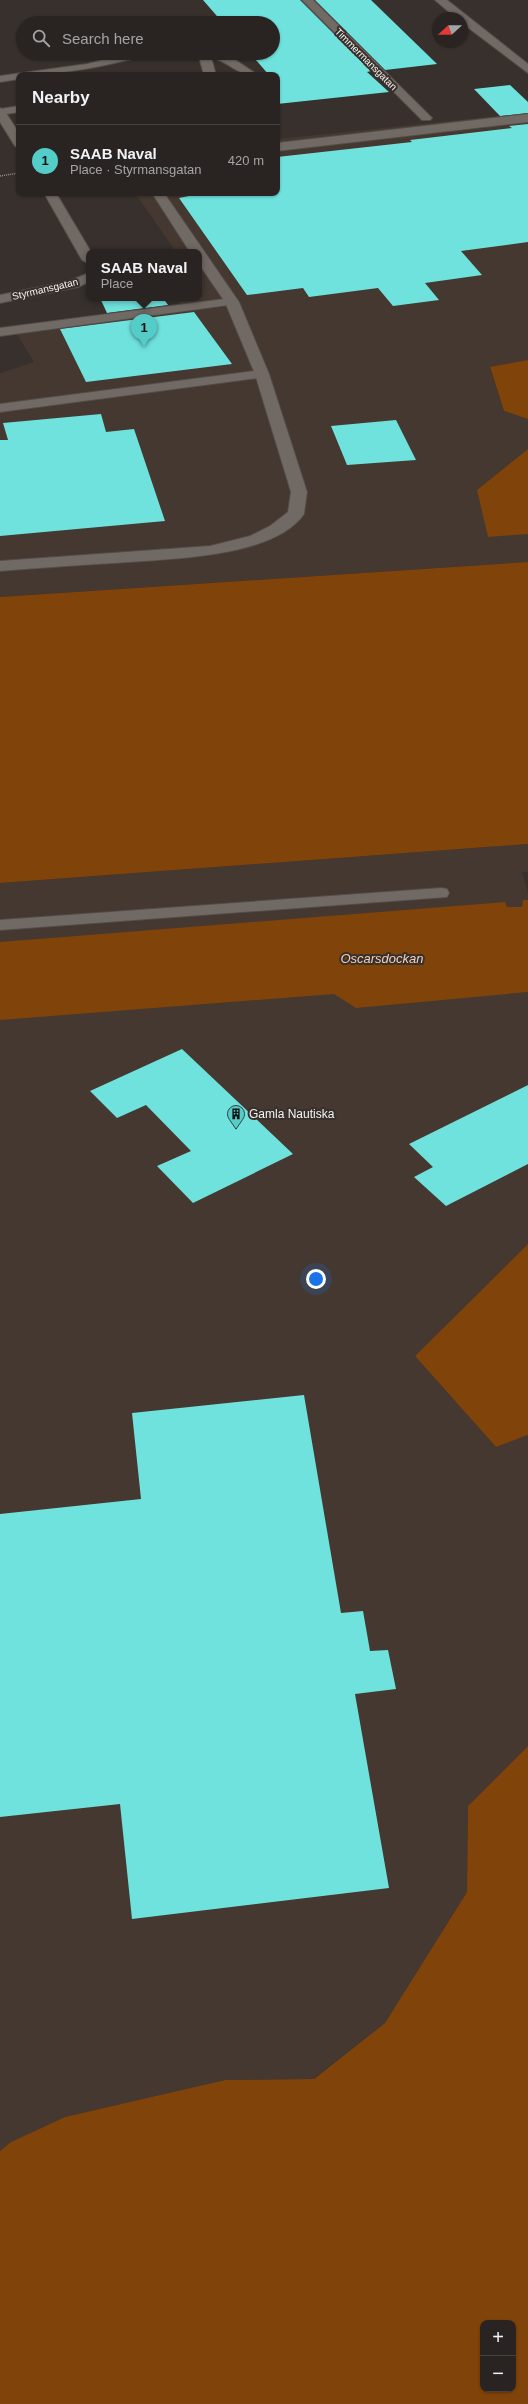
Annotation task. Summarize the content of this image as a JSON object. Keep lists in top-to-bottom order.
{
  "streets": {
    "street": ["Timmermansgatan", "Styrmansgatan"]
  },
  "water": ["Oscarsdockan"],
  "places": {
    "building": ["Gamla Nautiska"]
  },
  "north": "left",
  "page": {
    "search": "Search here",
    "heading": "Nearby",
    "list": [
      {
        "mark": "1",
        "name": "SAAB Naval",
        "note": "Place · Styrmansgatan",
        "value": "420 m"
      }
    ],
    "popup": ["SAAB Naval", "Place"],
    "pins": "1",
    "map_buttons": ["+", "−"]
  }
}
